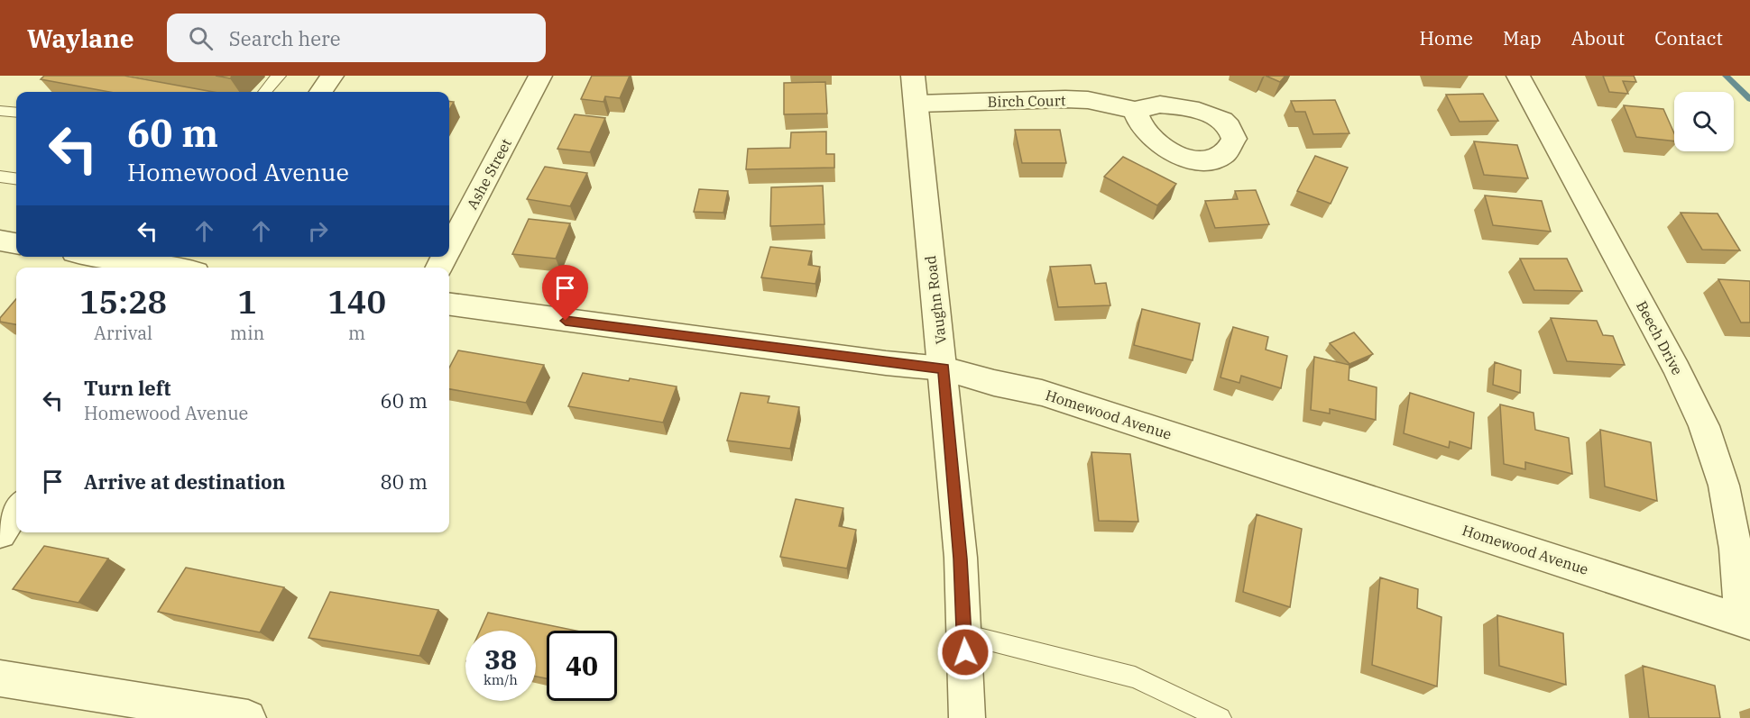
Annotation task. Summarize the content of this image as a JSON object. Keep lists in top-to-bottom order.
{
  "streets": {
    "street": [
      "Birch Court",
      "Ashe Street",
      "Vaughn Road",
      "Beech Drive",
      "Homewood Avenue"
    ]
  },
  "crossings": [
    ["Birch Court", "Vaughn Road"],
    ["Vaughn Road", "Homewood Avenue"],
    ["Beech Drive", "Homewood Avenue"]
  ],
  "page": {
    "header": "Waylane",
    "search": "Search here",
    "nav": [
      "Home",
      "Map",
      "About",
      "Contact"
    ],
    "turn": ["60 m", "Homewood Avenue"],
    "eta": [
      "15:28",
      "Arrival",
      "1",
      "min",
      "140",
      "m"
    ],
    "list": [
      {
        "name": "Turn left",
        "note": "Homewood Avenue",
        "value": "60 m"
      },
      {
        "name": "Arrive at destination",
        "value": "80 m"
      }
    ],
    "speed": "38 km/h",
    "limit": "40"
  }
}
